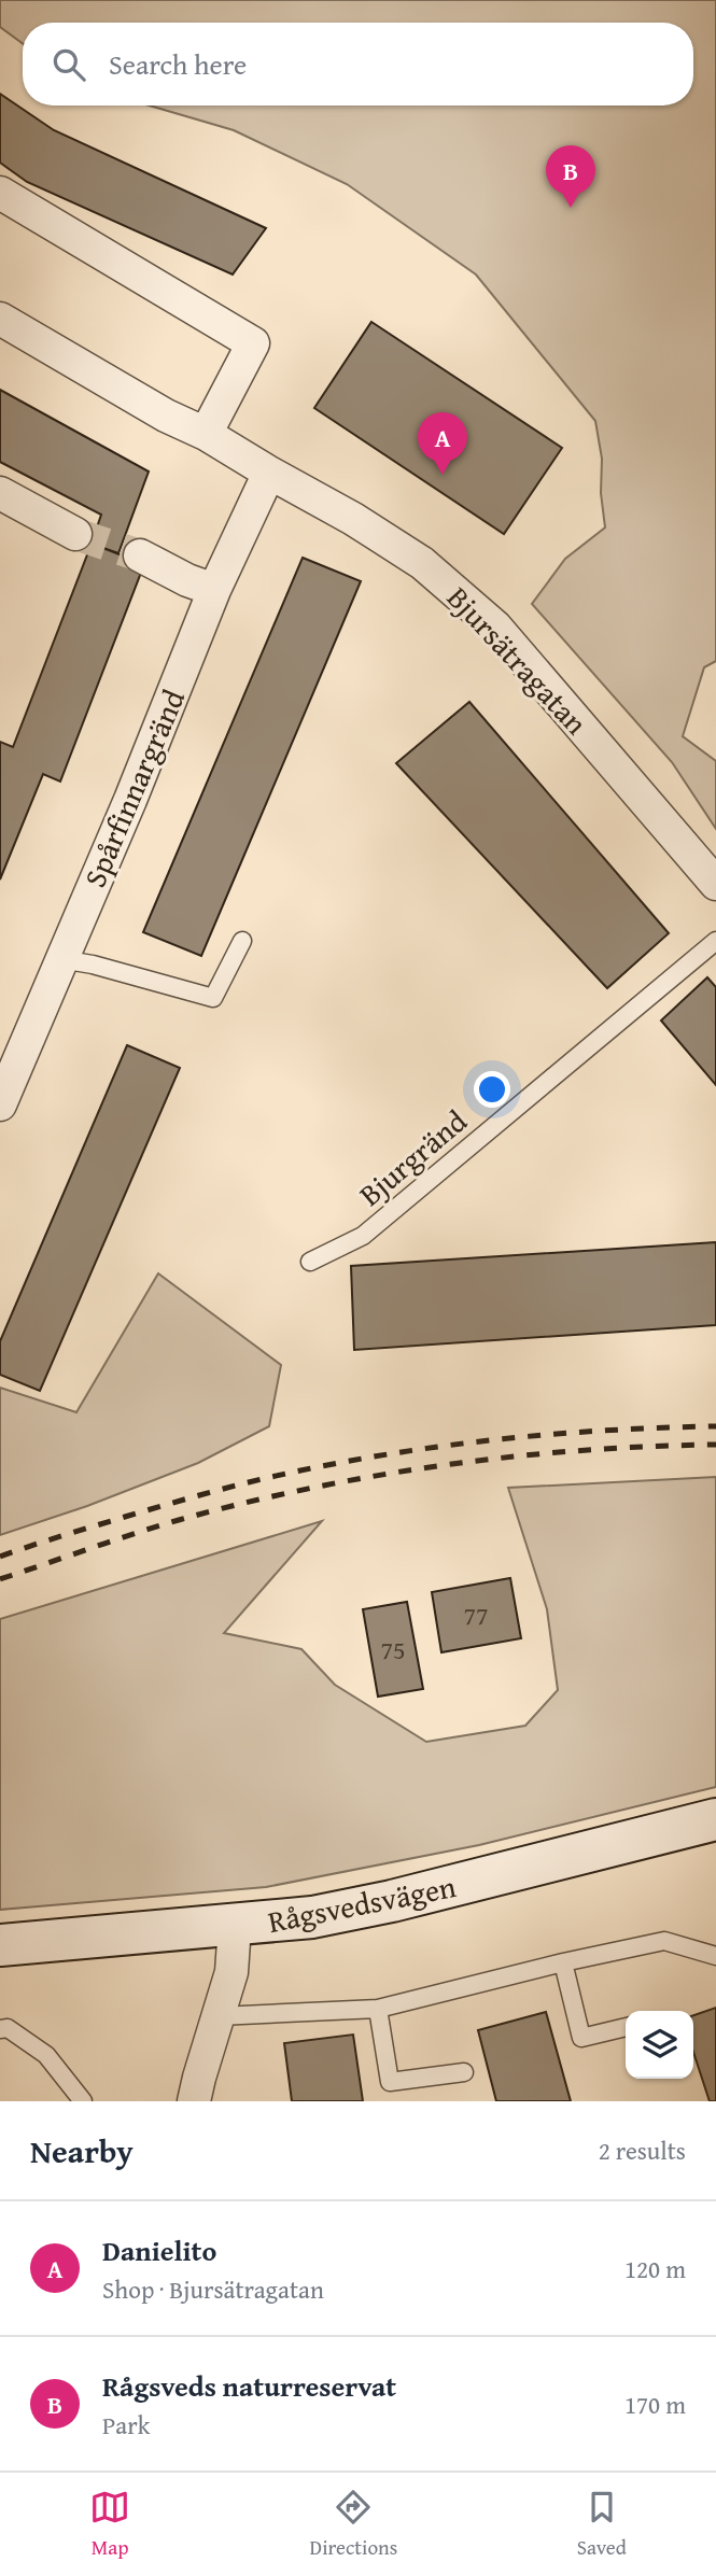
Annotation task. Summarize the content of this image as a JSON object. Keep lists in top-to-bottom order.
{
  "streets": {
    "street": ["Bjursätragatan", "Spårfinnargränd", "Rågsvedsvägen"],
    "lane": ["Bjurgränd"]
  },
  "crossings": [
    ["Bjursätragatan", "Spårfinnargränd"]
  ],
  "house_numbers": ["77", "75"],
  "page": {
    "search": "Search here",
    "pins": ["B", "A"],
    "heading": ["Nearby", "2 results"],
    "list": [
      {
        "mark": "A",
        "name": "Danielito",
        "note": "Shop · Bjursätragatan",
        "value": "120 m"
      },
      {
        "mark": "B",
        "name": "Rågsveds naturreservat",
        "note": "Park",
        "value": "170 m"
      }
    ],
    "nav": ["Map", "Directions", "Saved"]
  }
}
